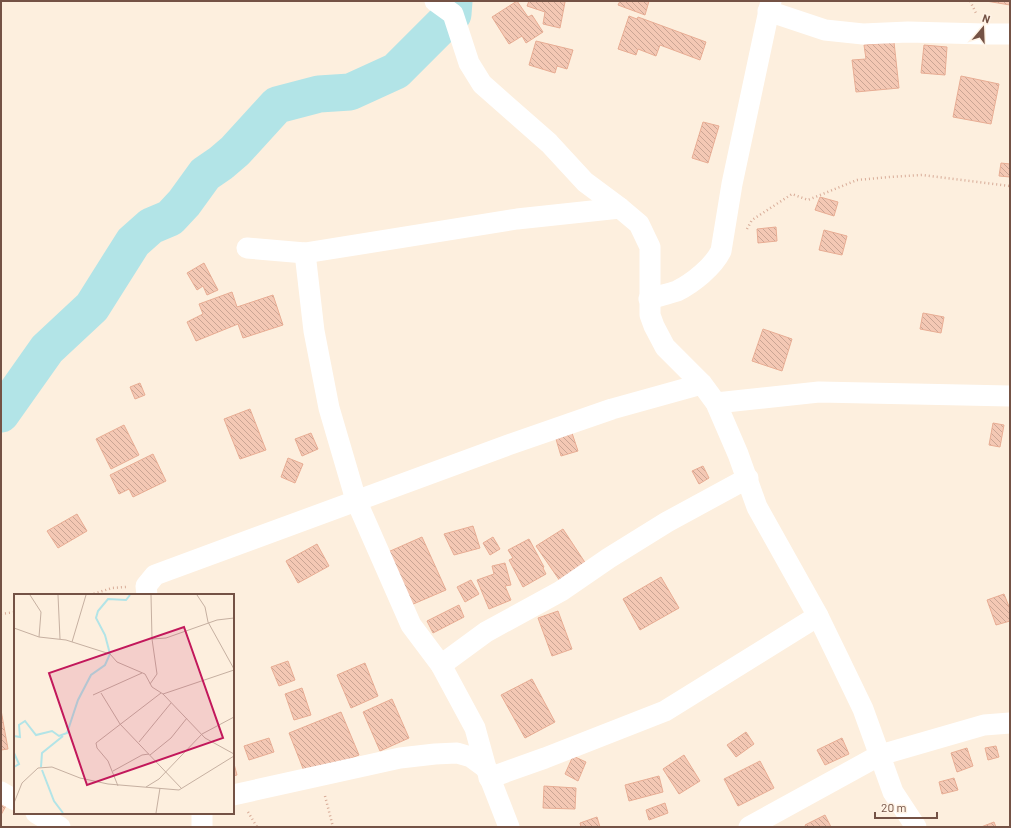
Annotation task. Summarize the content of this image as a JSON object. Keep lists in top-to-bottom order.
{
  "scale_bar": "20 m",
  "north": "top"
}
